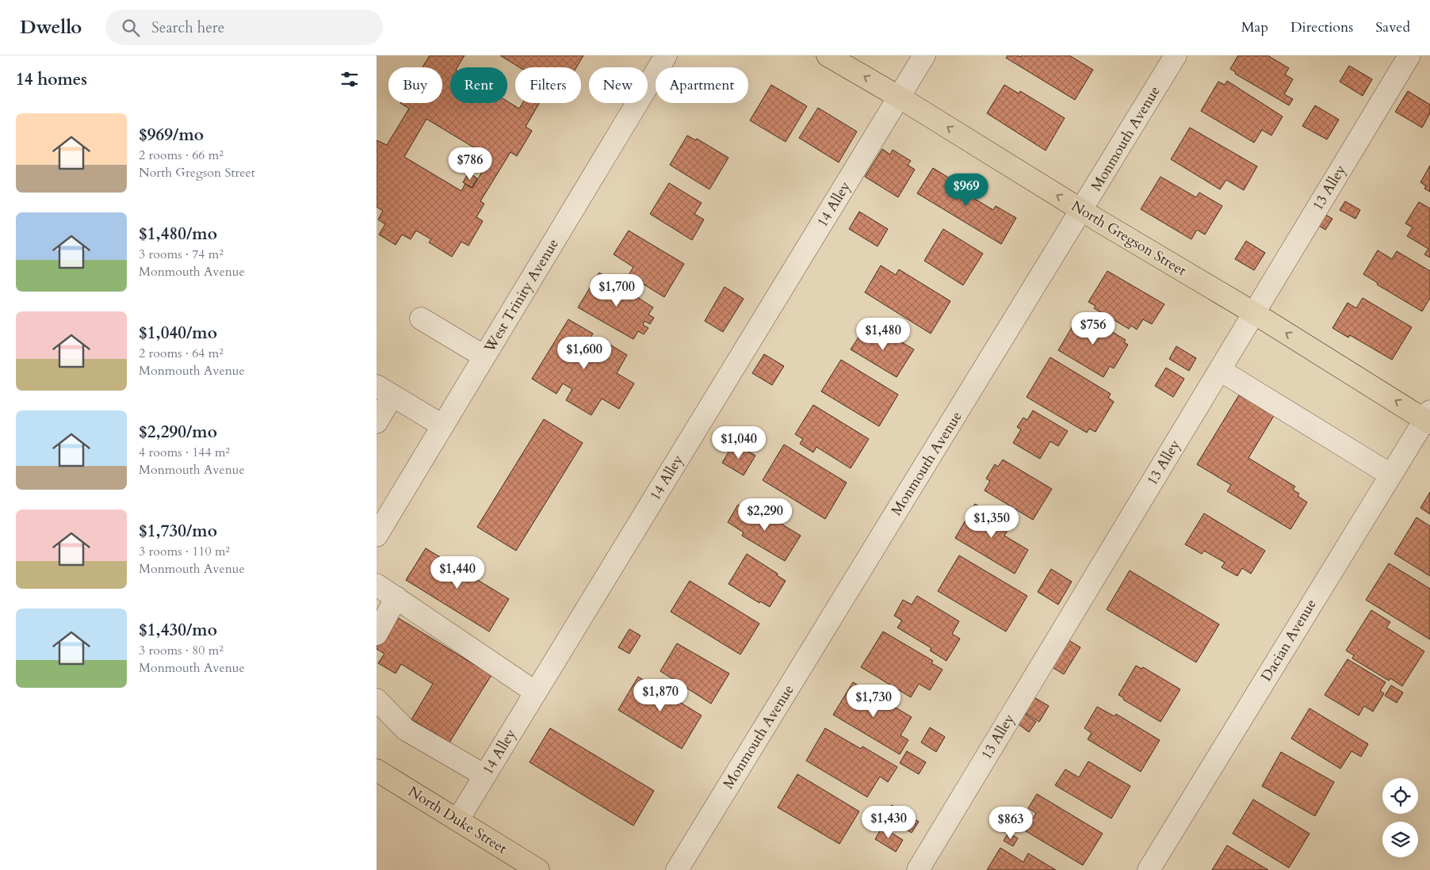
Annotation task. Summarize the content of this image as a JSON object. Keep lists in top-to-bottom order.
{
  "streets": {
    "main road": ["North Gregson Street", "North Duke Street"],
    "street": [
      "Monmouth Avenue",
      "13 Alley",
      "14 Alley",
      "West Trinity Avenue",
      "Dacian Avenue"
    ]
  },
  "crossings": [
    ["Monmouth Avenue", "North Gregson Street"],
    ["13 Alley", "North Gregson Street"],
    ["14 Alley", "North Gregson Street"],
    ["14 Alley", "North Duke Street"],
    ["North Gregson Street", "Dacian Avenue"]
  ],
  "one_way": ["North Gregson Street"],
  "page": {
    "header": "Dwello",
    "search": "Search here",
    "nav": ["Map", "Directions", "Saved"],
    "heading": "14 homes",
    "chip": [
      "Buy",
      "Rent",
      "Filters",
      "New",
      "Apartment"
    ],
    "list": [
      {
        "name": "$969/mo",
        "note": "2 rooms · 66 m² · North Gregson Street"
      },
      {
        "name": "$1,480/mo",
        "note": "3 rooms · 74 m² · Monmouth Avenue"
      },
      {
        "name": "$1,040/mo",
        "note": "2 rooms · 64 m² · Monmouth Avenue"
      },
      {
        "name": "$2,290/mo",
        "note": "4 rooms · 144 m² · Monmouth Avenue"
      },
      {
        "name": "$1,730/mo",
        "note": "3 rooms · 110 m² · Monmouth Avenue"
      },
      {
        "name": "$1,430/mo",
        "note": "3 rooms · 80 m² · Monmouth Avenue"
      }
    ],
    "price": [
      "$786",
      "$969",
      "$1,700",
      "$756",
      "$1,480",
      "$1,600",
      "$1,040",
      "$2,290",
      "$1,350",
      "$1,440",
      "$1,870",
      "$1,730",
      "$1,430",
      "$863"
    ]
  }
}
